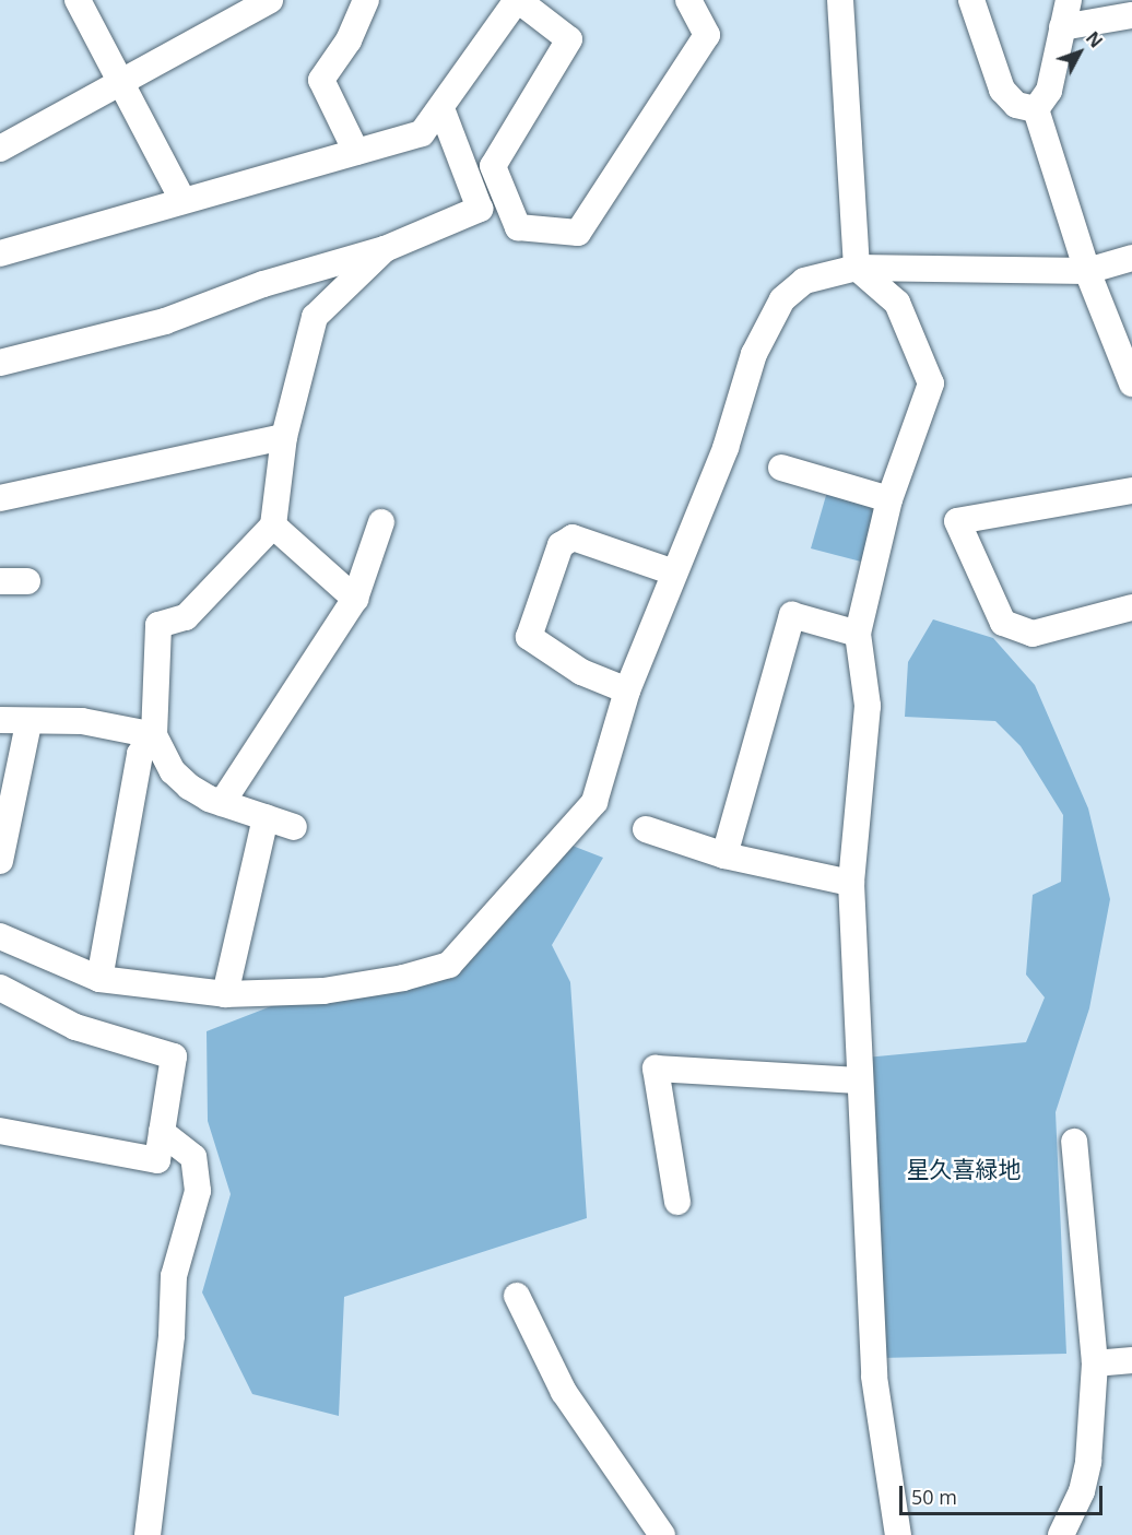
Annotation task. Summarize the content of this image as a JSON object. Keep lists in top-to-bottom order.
{
  "parks": ["星久喜緑地"],
  "scale_bar": "50 m",
  "north": "top right"
}
